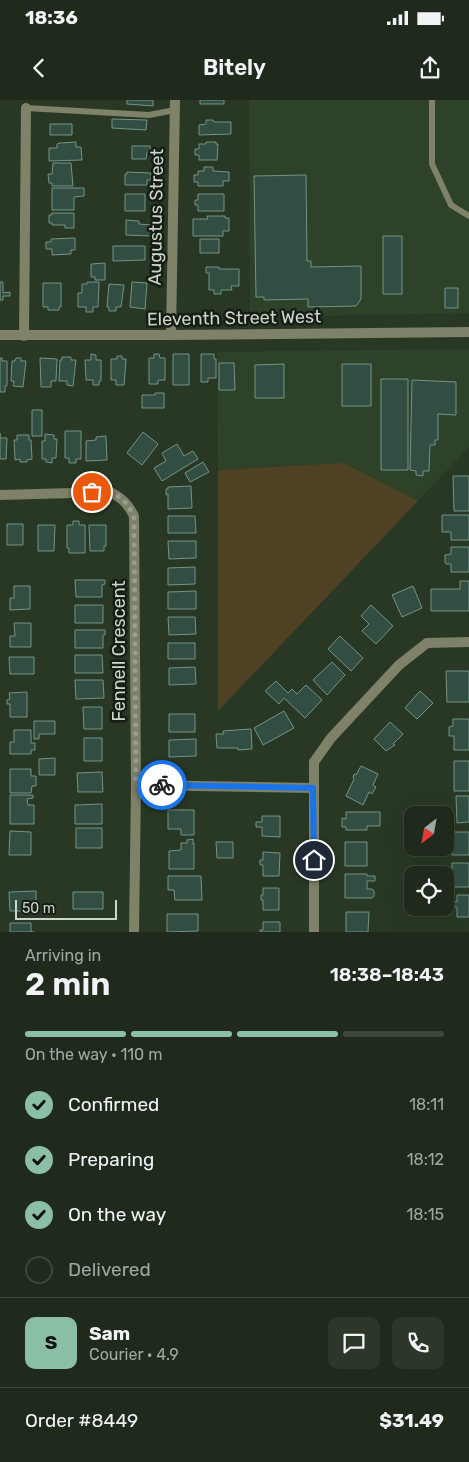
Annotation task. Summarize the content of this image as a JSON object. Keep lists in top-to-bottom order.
{
  "streets": {
    "street": ["Augustus Street", "Eleventh Street West", "Fennell Crescent"]
  },
  "crossings": [
    ["Augustus Street", "Eleventh Street West"]
  ],
  "scale_bar": "50 m",
  "north": "bottom left",
  "page": {
    "status": "18:36",
    "header": "Bitely",
    "scale": "50 m",
    "heading": ["2 min", "Arriving in", "18:38–18:43"],
    "panel": [
      "Sam",
      "Courier · 4.9",
      "Order #8449",
      "$31.49"
    ],
    "bar": "On the way · 110 m",
    "list": [
      ["Confirmed", "18:11"],
      ["Preparing", "18:12"],
      ["On the way", "18:15"],
      "Delivered"
    ],
    "round": "S"
  }
}
